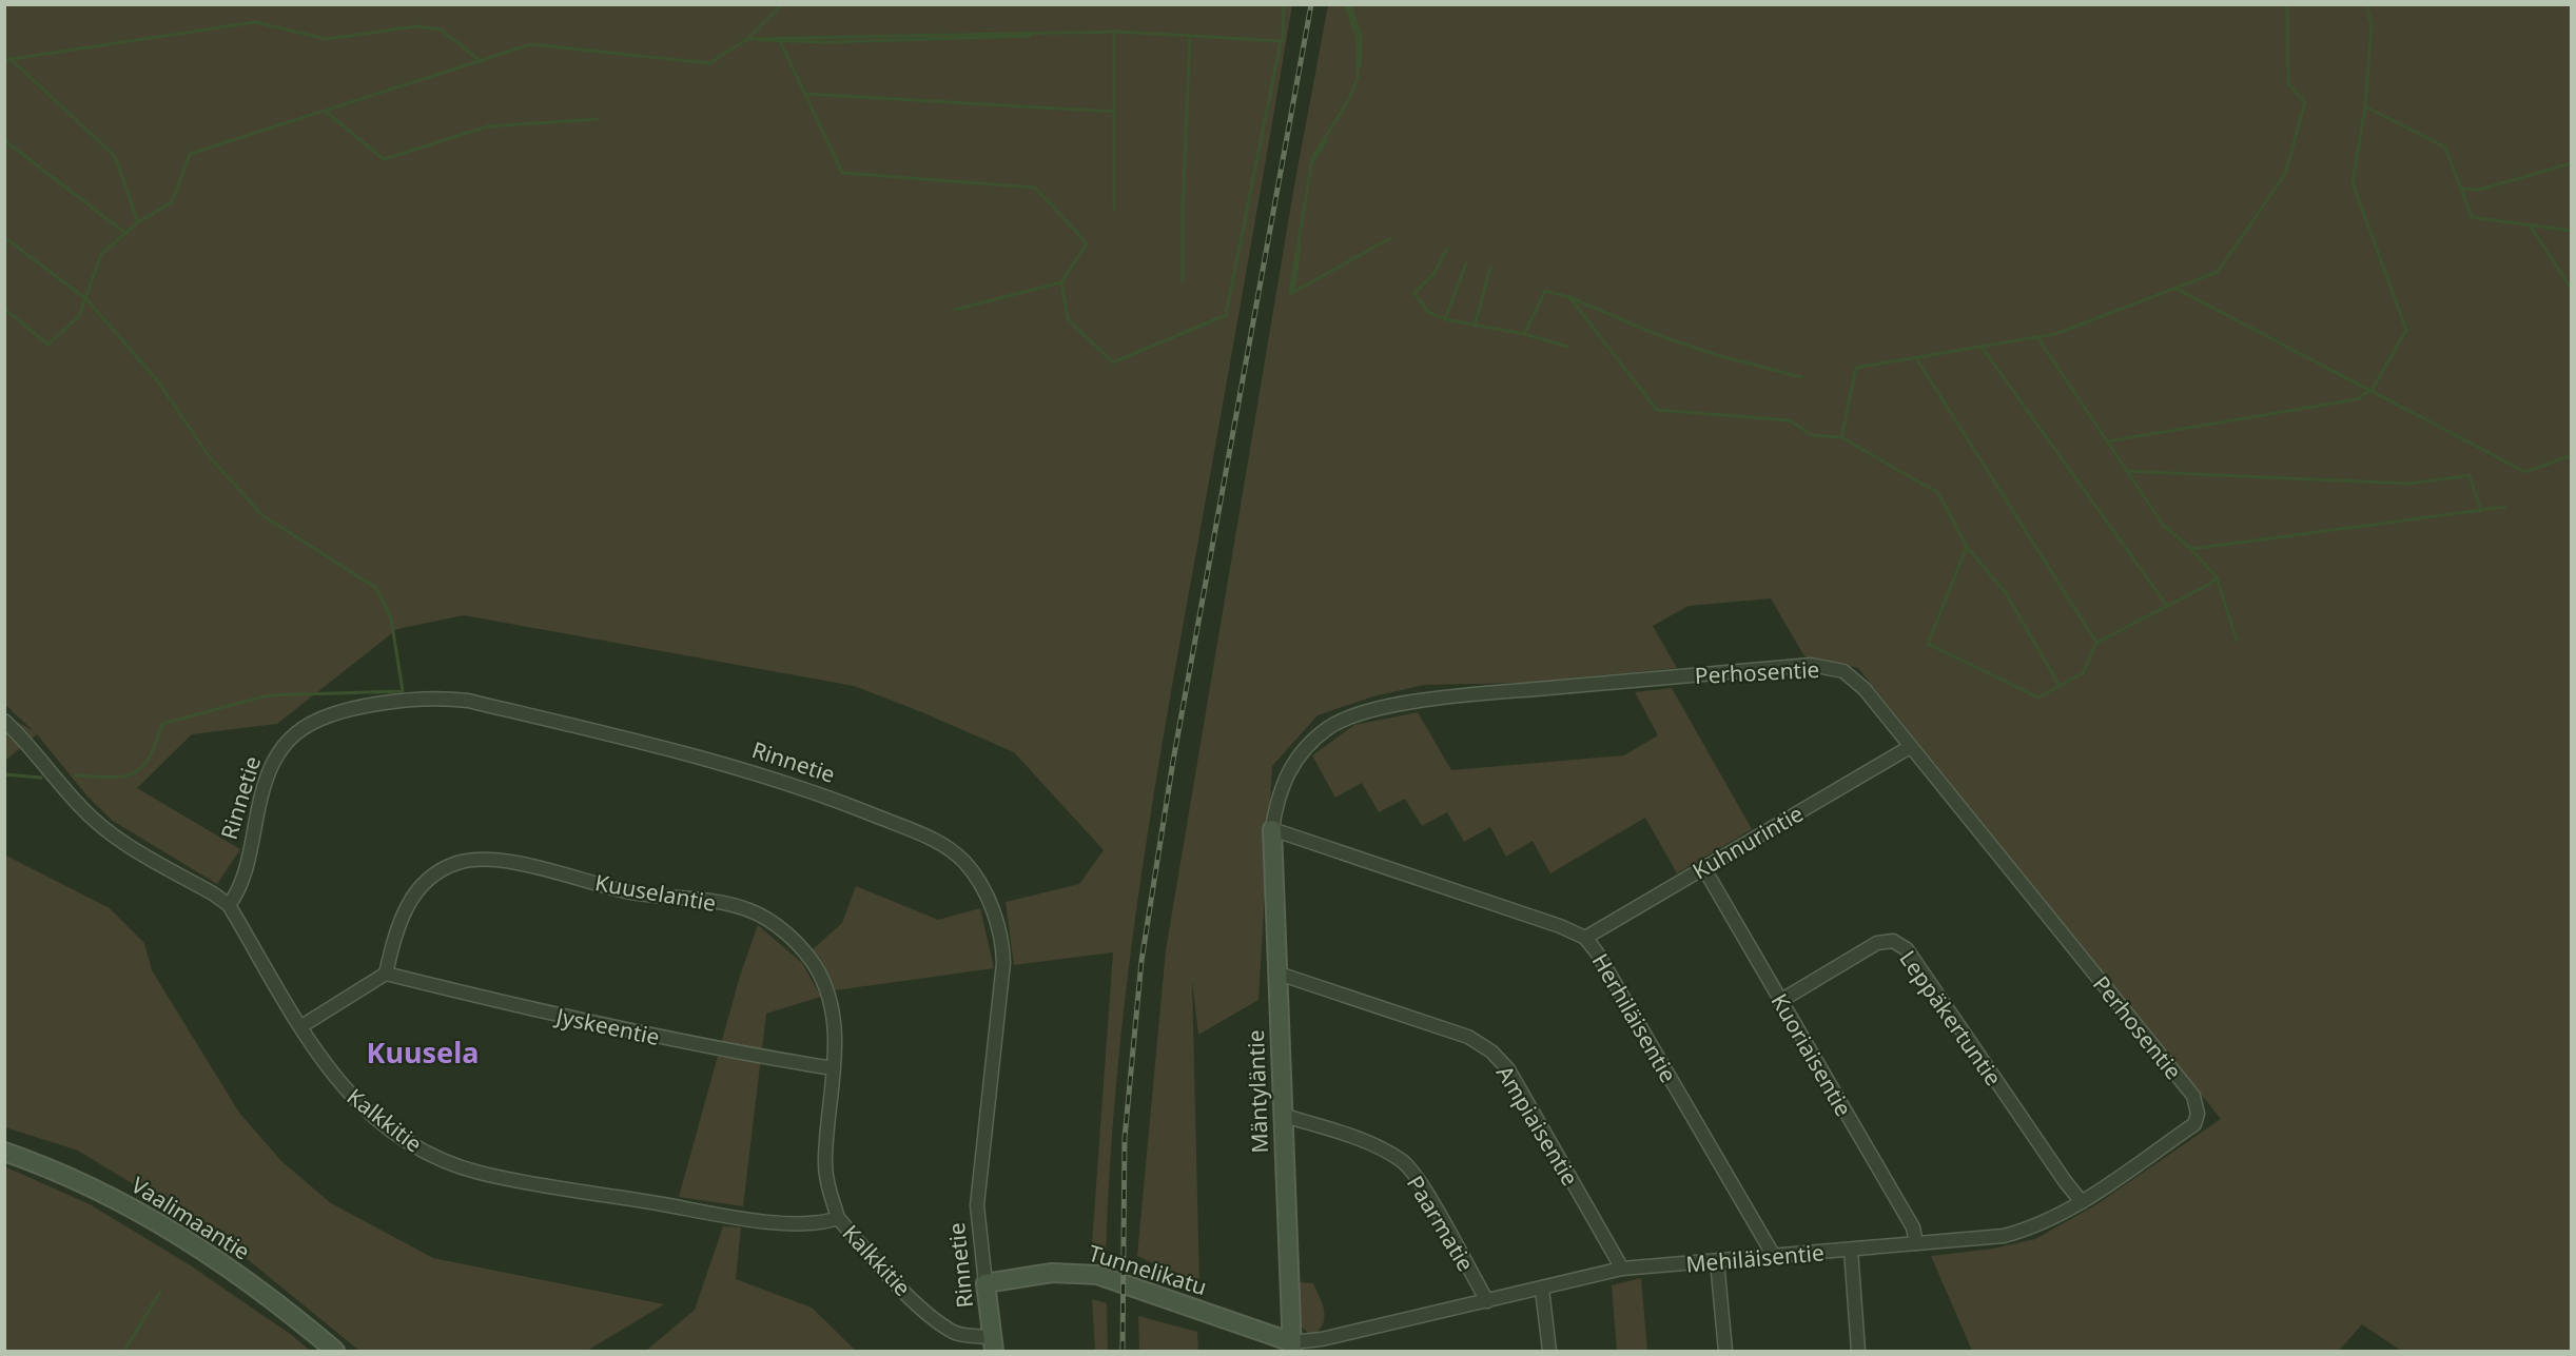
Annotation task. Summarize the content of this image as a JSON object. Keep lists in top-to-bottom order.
{
  "streets": {
    "street": [
      "Perhosentie",
      "Rinnetie",
      "Kuhnurintie",
      "Kuuselantie",
      "Herhiläisentie",
      "Leppäkertuntie",
      "Jyskeentie",
      "Kuoriaisentie",
      "Mäntyläntie",
      "Kalkkitie",
      "Ampiaisentie",
      "Vaalimaantie",
      "Paarmatie",
      "Mehiläisentie",
      "Tunnelikatu"
    ]
  },
  "crossings": [
    ["Perhosentie", "Kuhnurintie"],
    ["Perhosentie", "Herhiläisentie"],
    ["Perhosentie", "Mäntyläntie"],
    ["Perhosentie", "Mehiläisentie"],
    ["Rinnetie", "Kalkkitie"],
    ["Rinnetie", "Tunnelikatu"],
    ["Kuhnurintie", "Herhiläisentie"],
    ["Kuhnurintie", "Kuoriaisentie"],
    ["Kuuselantie", "Jyskeentie"],
    ["Kuuselantie", "Kalkkitie"],
    ["Herhiläisentie", "Mäntyläntie"],
    ["Herhiläisentie", "Mehiläisentie"],
    ["Leppäkertuntie", "Kuoriaisentie"],
    ["Leppäkertuntie", "Mehiläisentie"],
    ["Kuoriaisentie", "Mehiläisentie"],
    ["Mäntyläntie", "Ampiaisentie"],
    ["Mäntyläntie", "Paarmatie"],
    ["Mäntyläntie", "Mehiläisentie"],
    ["Mäntyläntie", "Tunnelikatu"],
    ["Ampiaisentie", "Mehiläisentie"],
    ["Paarmatie", "Mehiläisentie"],
    ["Mehiläisentie", "Tunnelikatu"]
  ],
  "districts": ["Kuusela"]
}
